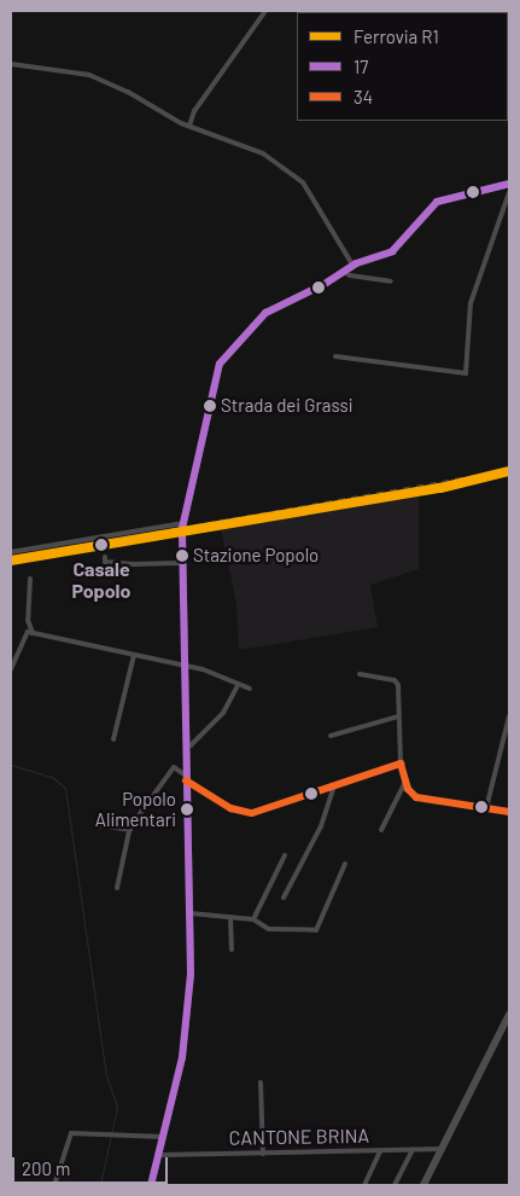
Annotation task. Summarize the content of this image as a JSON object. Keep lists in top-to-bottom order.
{
  "streets": {
    "street": ["CANTONE BRINA"]
  },
  "places": [
    "Strada dei Grassi",
    "Casale Popolo",
    "Stazione Popolo",
    "Popolo Alimentari"
  ],
  "lines": ["transit line 17", "rail line R1", "transit line 34"],
  "legend": ["Ferrovia R1", "17", "34"],
  "scale_bar": "200 m"
}
